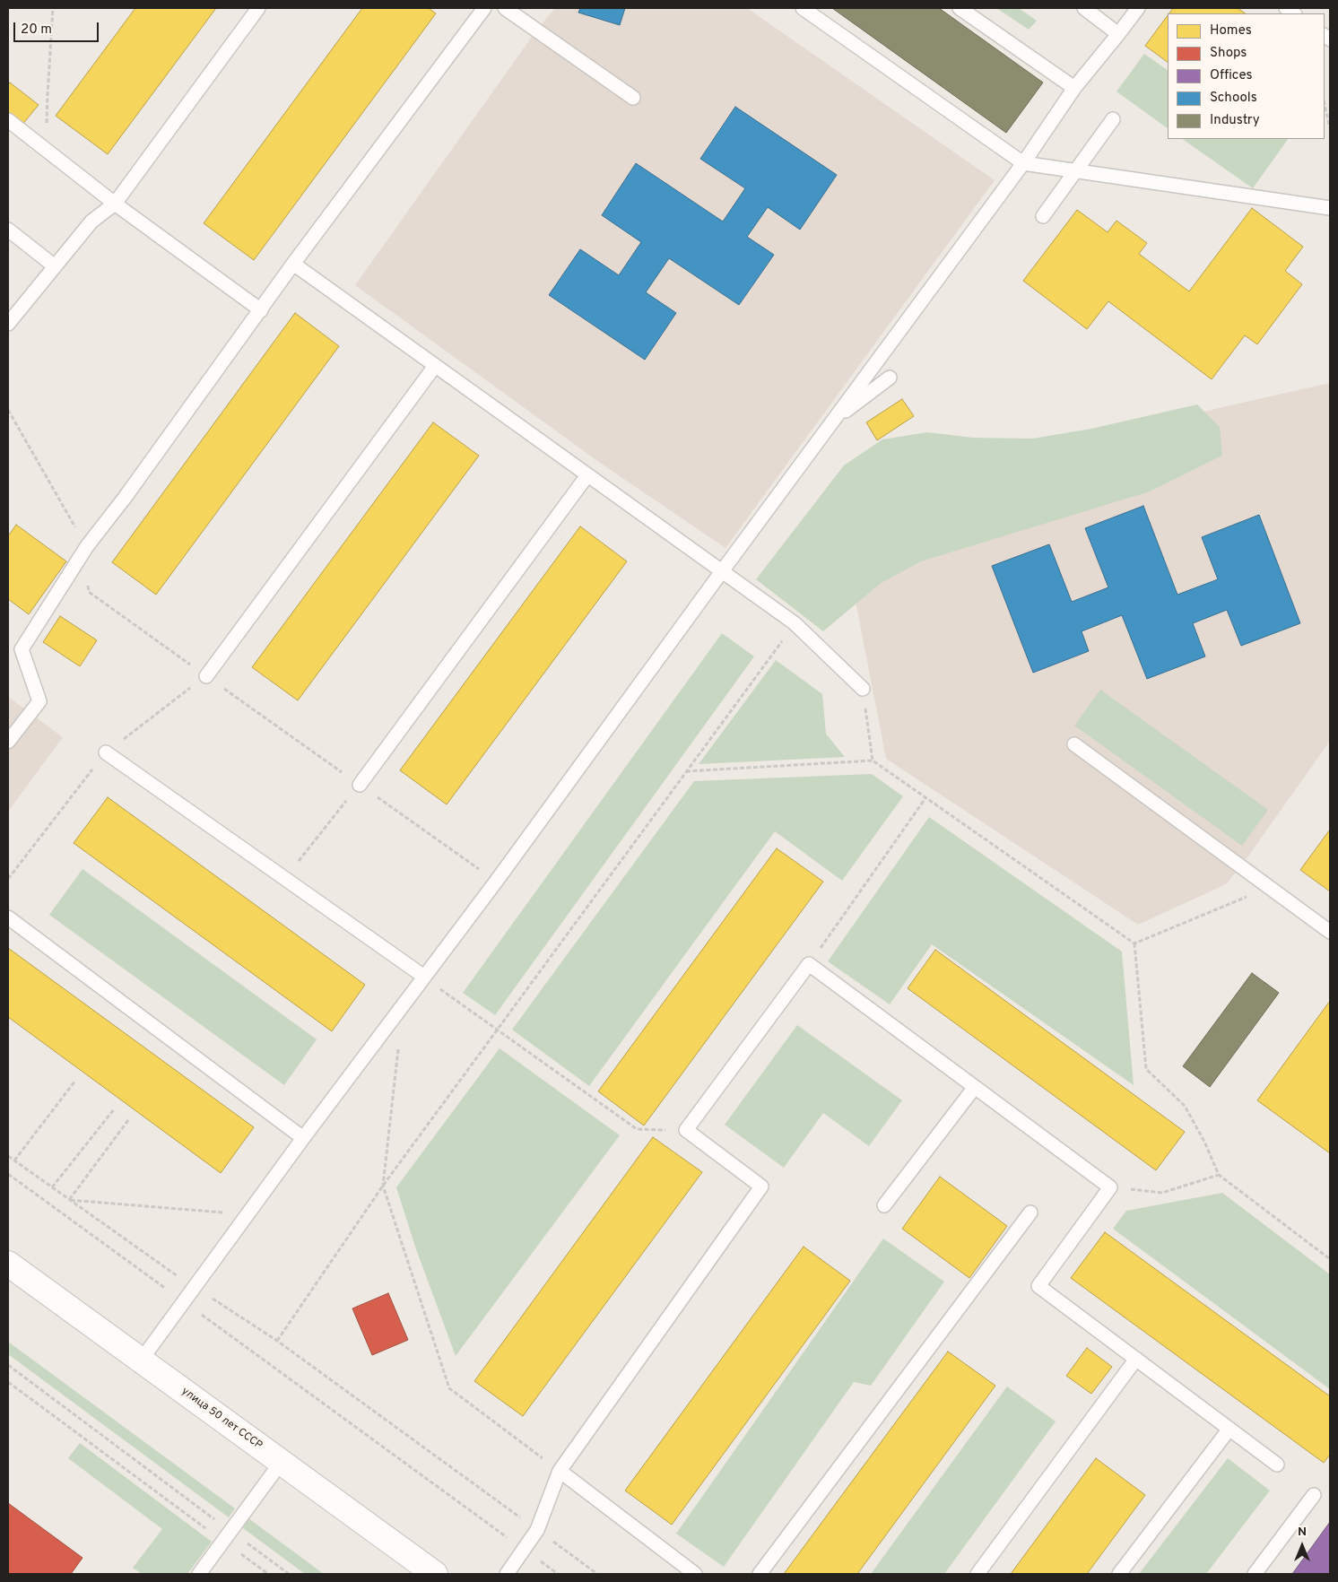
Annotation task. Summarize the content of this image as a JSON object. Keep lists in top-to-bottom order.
{
  "streets": {
    "main road": ["улица 50 лет СССР"]
  },
  "legend": [
    "Homes",
    "Shops",
    "Offices",
    "Schools",
    "Industry"
  ],
  "scale_bar": "20 m",
  "north": "top"
}
